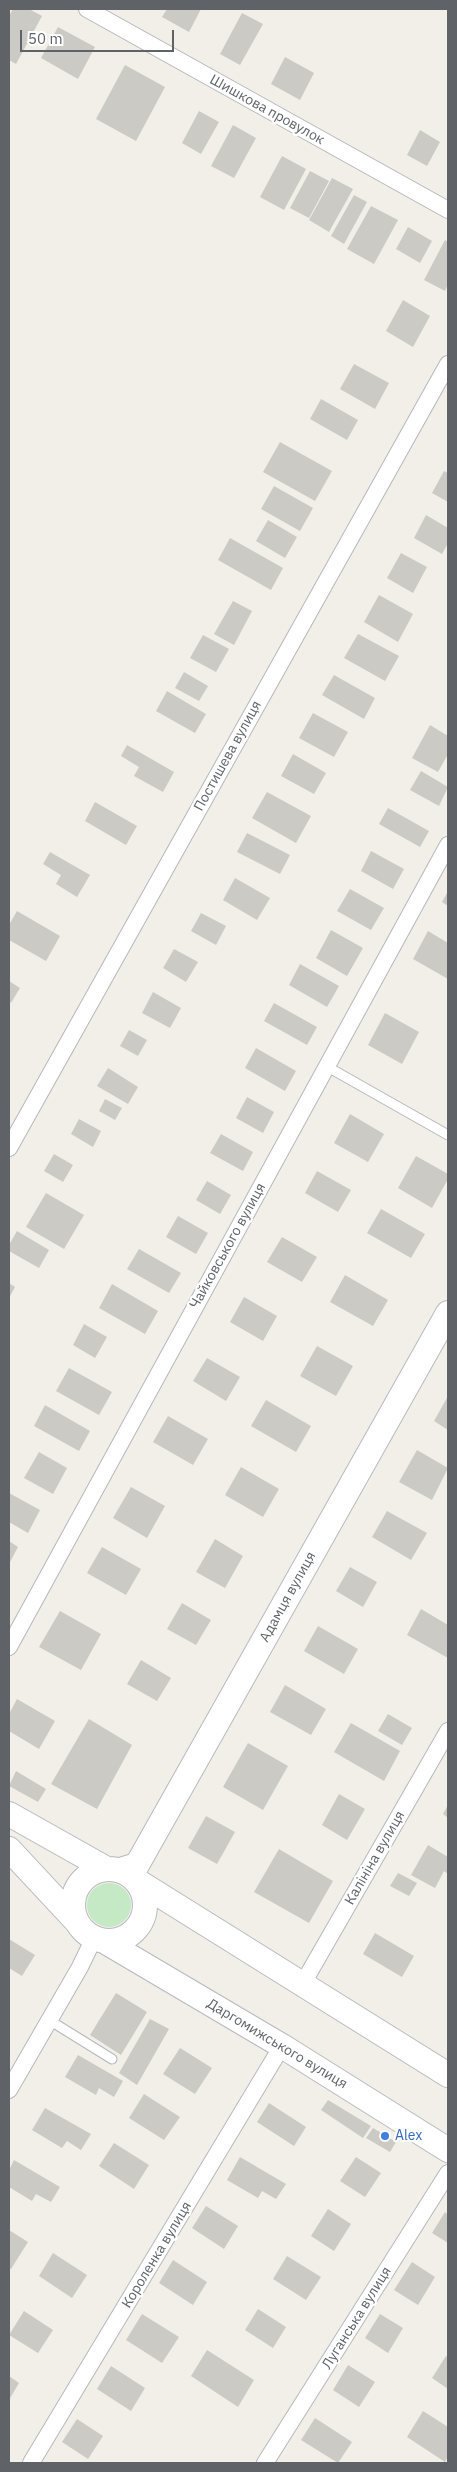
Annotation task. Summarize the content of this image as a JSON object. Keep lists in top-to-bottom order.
{
  "streets": {
    "street": [
      "Шишкова провулок",
      "Постишева вулиця",
      "Чайковського вулиця",
      "Адамця вулиця",
      "Калініна вулиця",
      "Даргомижського вулиця",
      "Короленка вулиця",
      "Луганська вулиця"
    ]
  },
  "crossings": [
    ["Адамця вулиця", "Даргомижського вулиця"],
    ["Даргомижського вулиця", "Короленка вулиця"]
  ],
  "places": ["Alex"],
  "scale_bar": "50 m"
}
